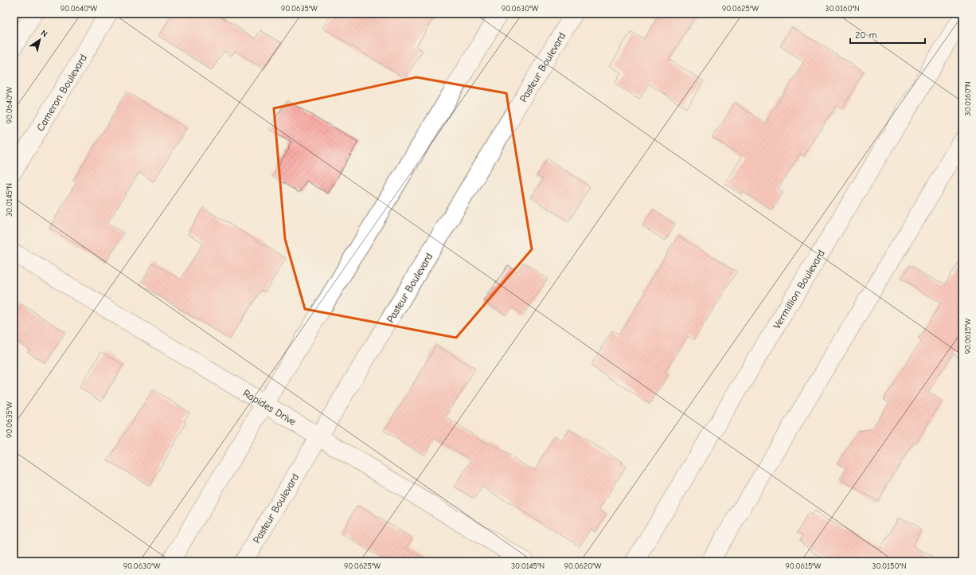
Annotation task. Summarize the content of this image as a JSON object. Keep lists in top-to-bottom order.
{
  "streets": {
    "street": [
      "Pasteur Boulevard",
      "Cameron Boulevard",
      "Vermillion Boulevard",
      "Rapides Drive"
    ]
  },
  "crossings": [
    ["Pasteur Boulevard", "Rapides Drive"]
  ],
  "scale_bar": "20 m",
  "north": "top right",
  "coordinates": [
    "90.0640°W",
    "90.0635°W",
    "90.0630°W",
    "90.0625°W",
    "30.0160°N",
    "30.0145°N",
    "90.0615°W",
    "90.0620°W",
    "30.0150°N"
  ]
}
